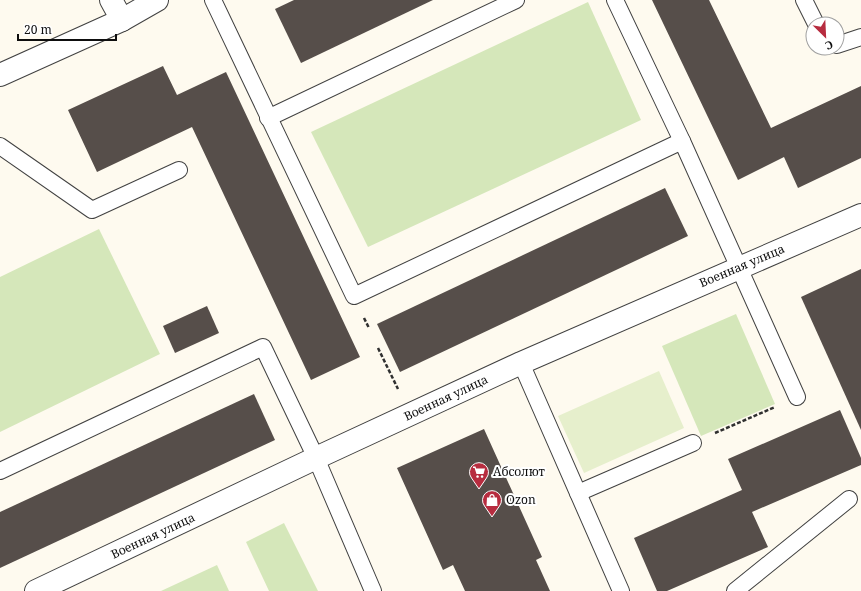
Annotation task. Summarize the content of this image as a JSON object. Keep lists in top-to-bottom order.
{
  "streets": {
    "street": ["Военная улица"]
  },
  "places": {
    "supermarket": ["Абсолют"],
    "shop": ["Ozon"]
  },
  "scale_bar": "20 m",
  "north": "bottom right"
}
